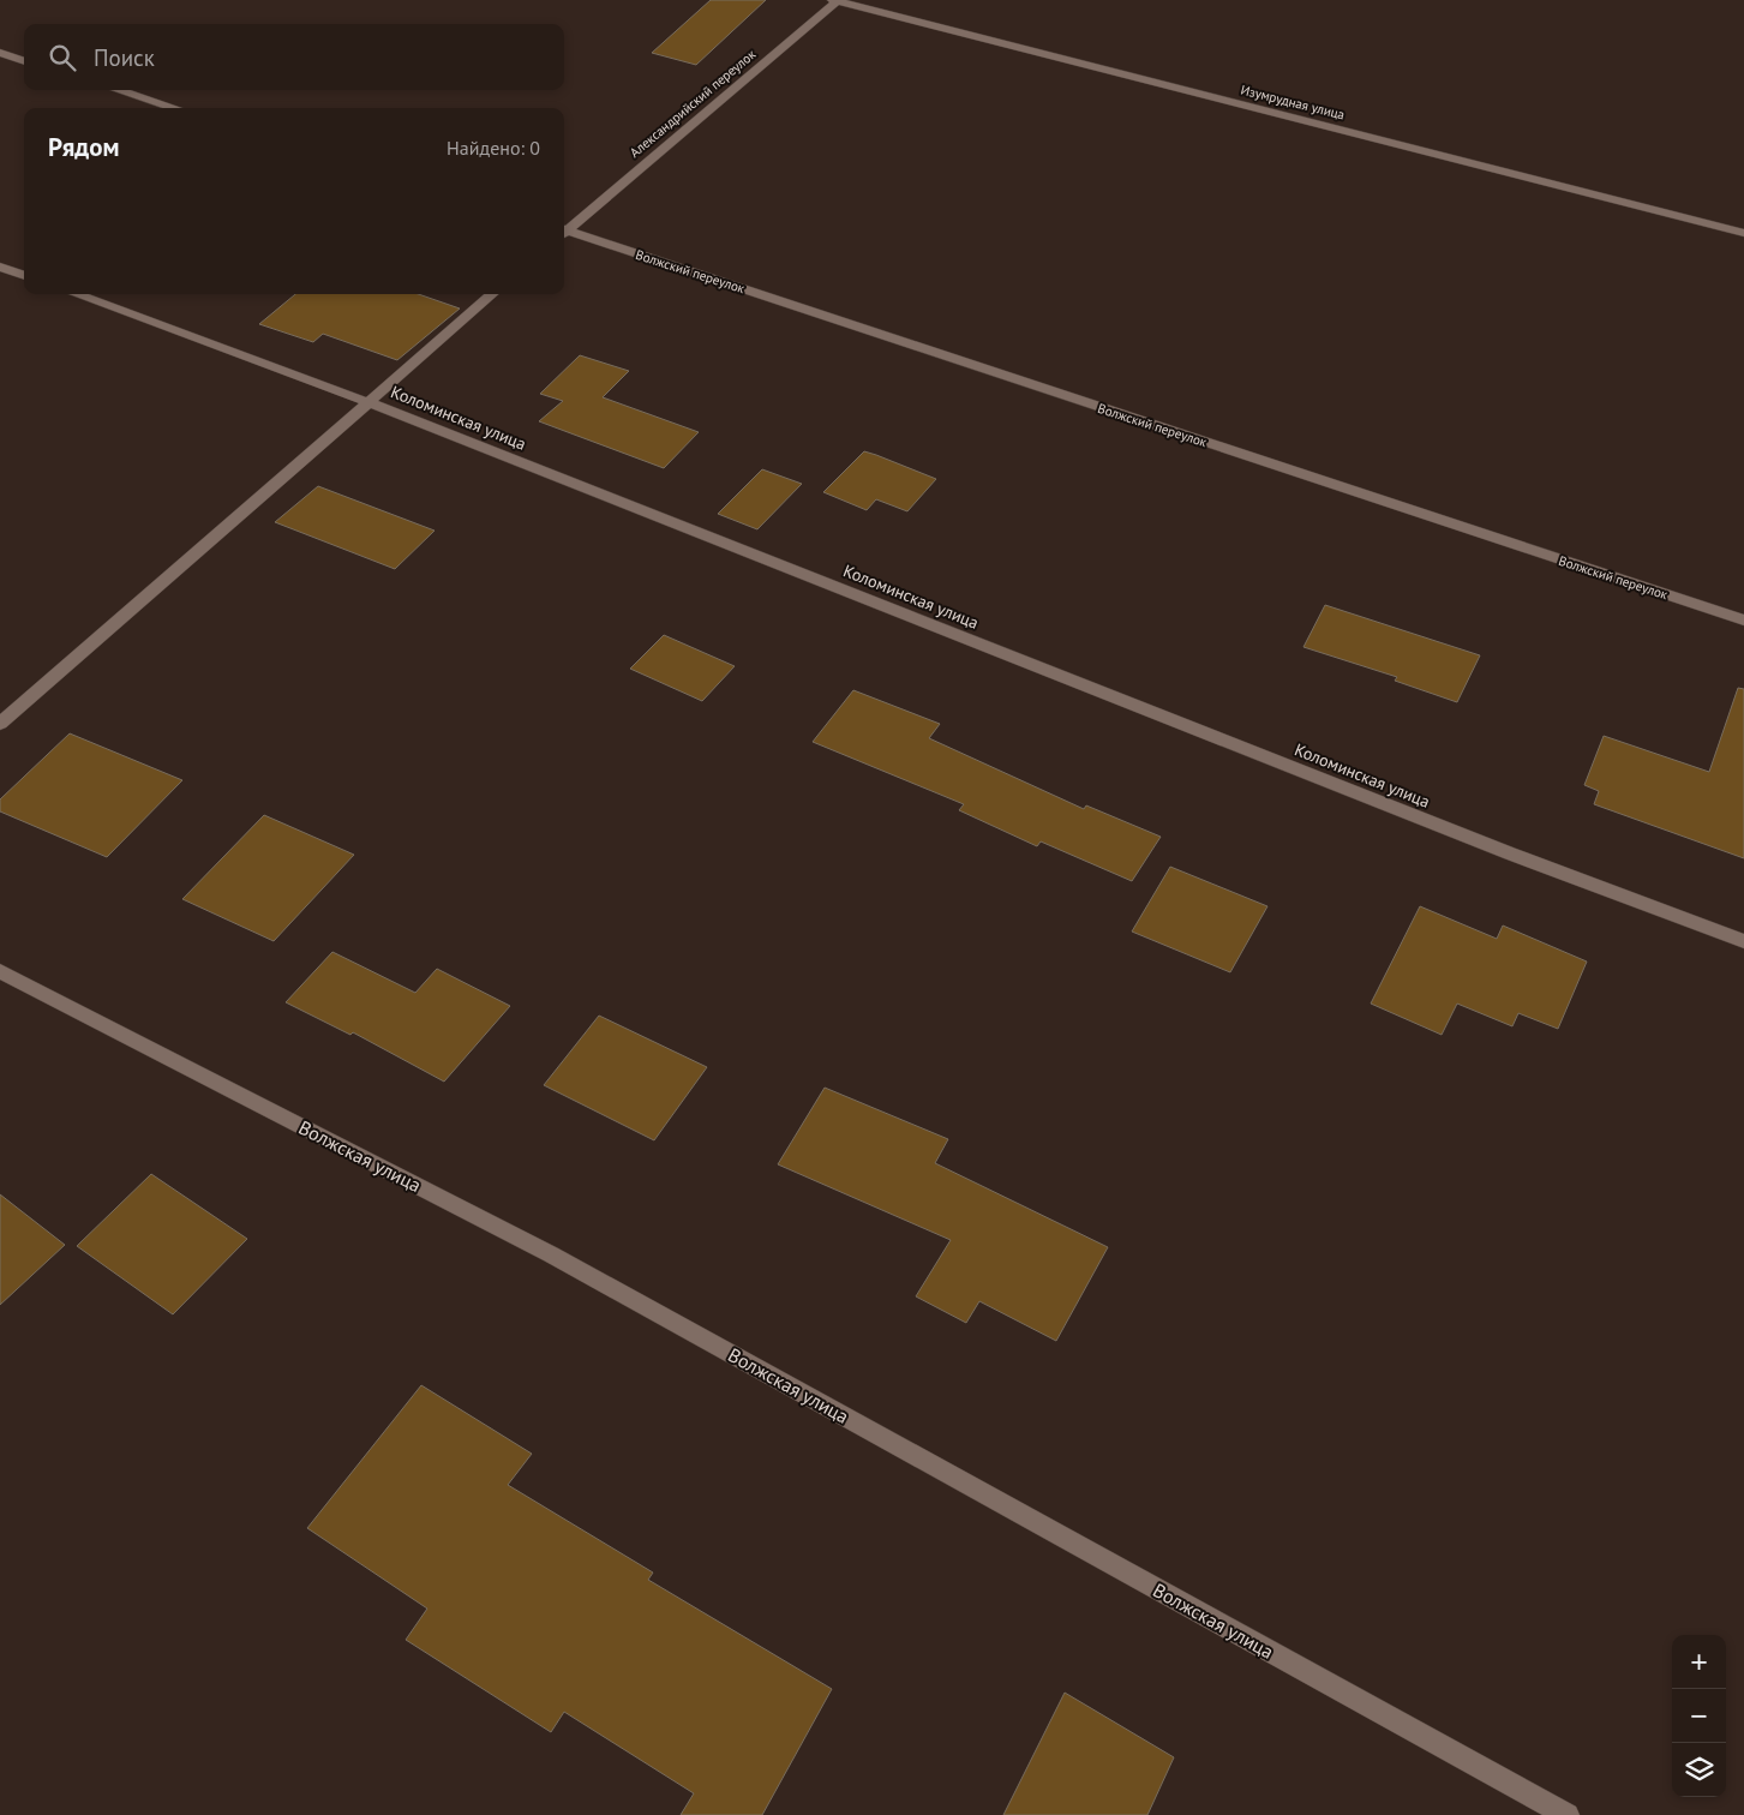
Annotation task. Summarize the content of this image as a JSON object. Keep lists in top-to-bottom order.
{
  "streets": {
    "street": [
      "Изумрудная улица",
      "Александрийский переулок",
      "Волжский переулок",
      "Коломинская улица",
      "Волжская улица"
    ]
  },
  "crossings": [
    ["Изумрудная улица", "Александрийский переулок"]
  ],
  "page": {
    "search": "Поиск",
    "heading": ["Рядом", "Найдено: 0"],
    "map_buttons": ["+", "−"]
  }
}
